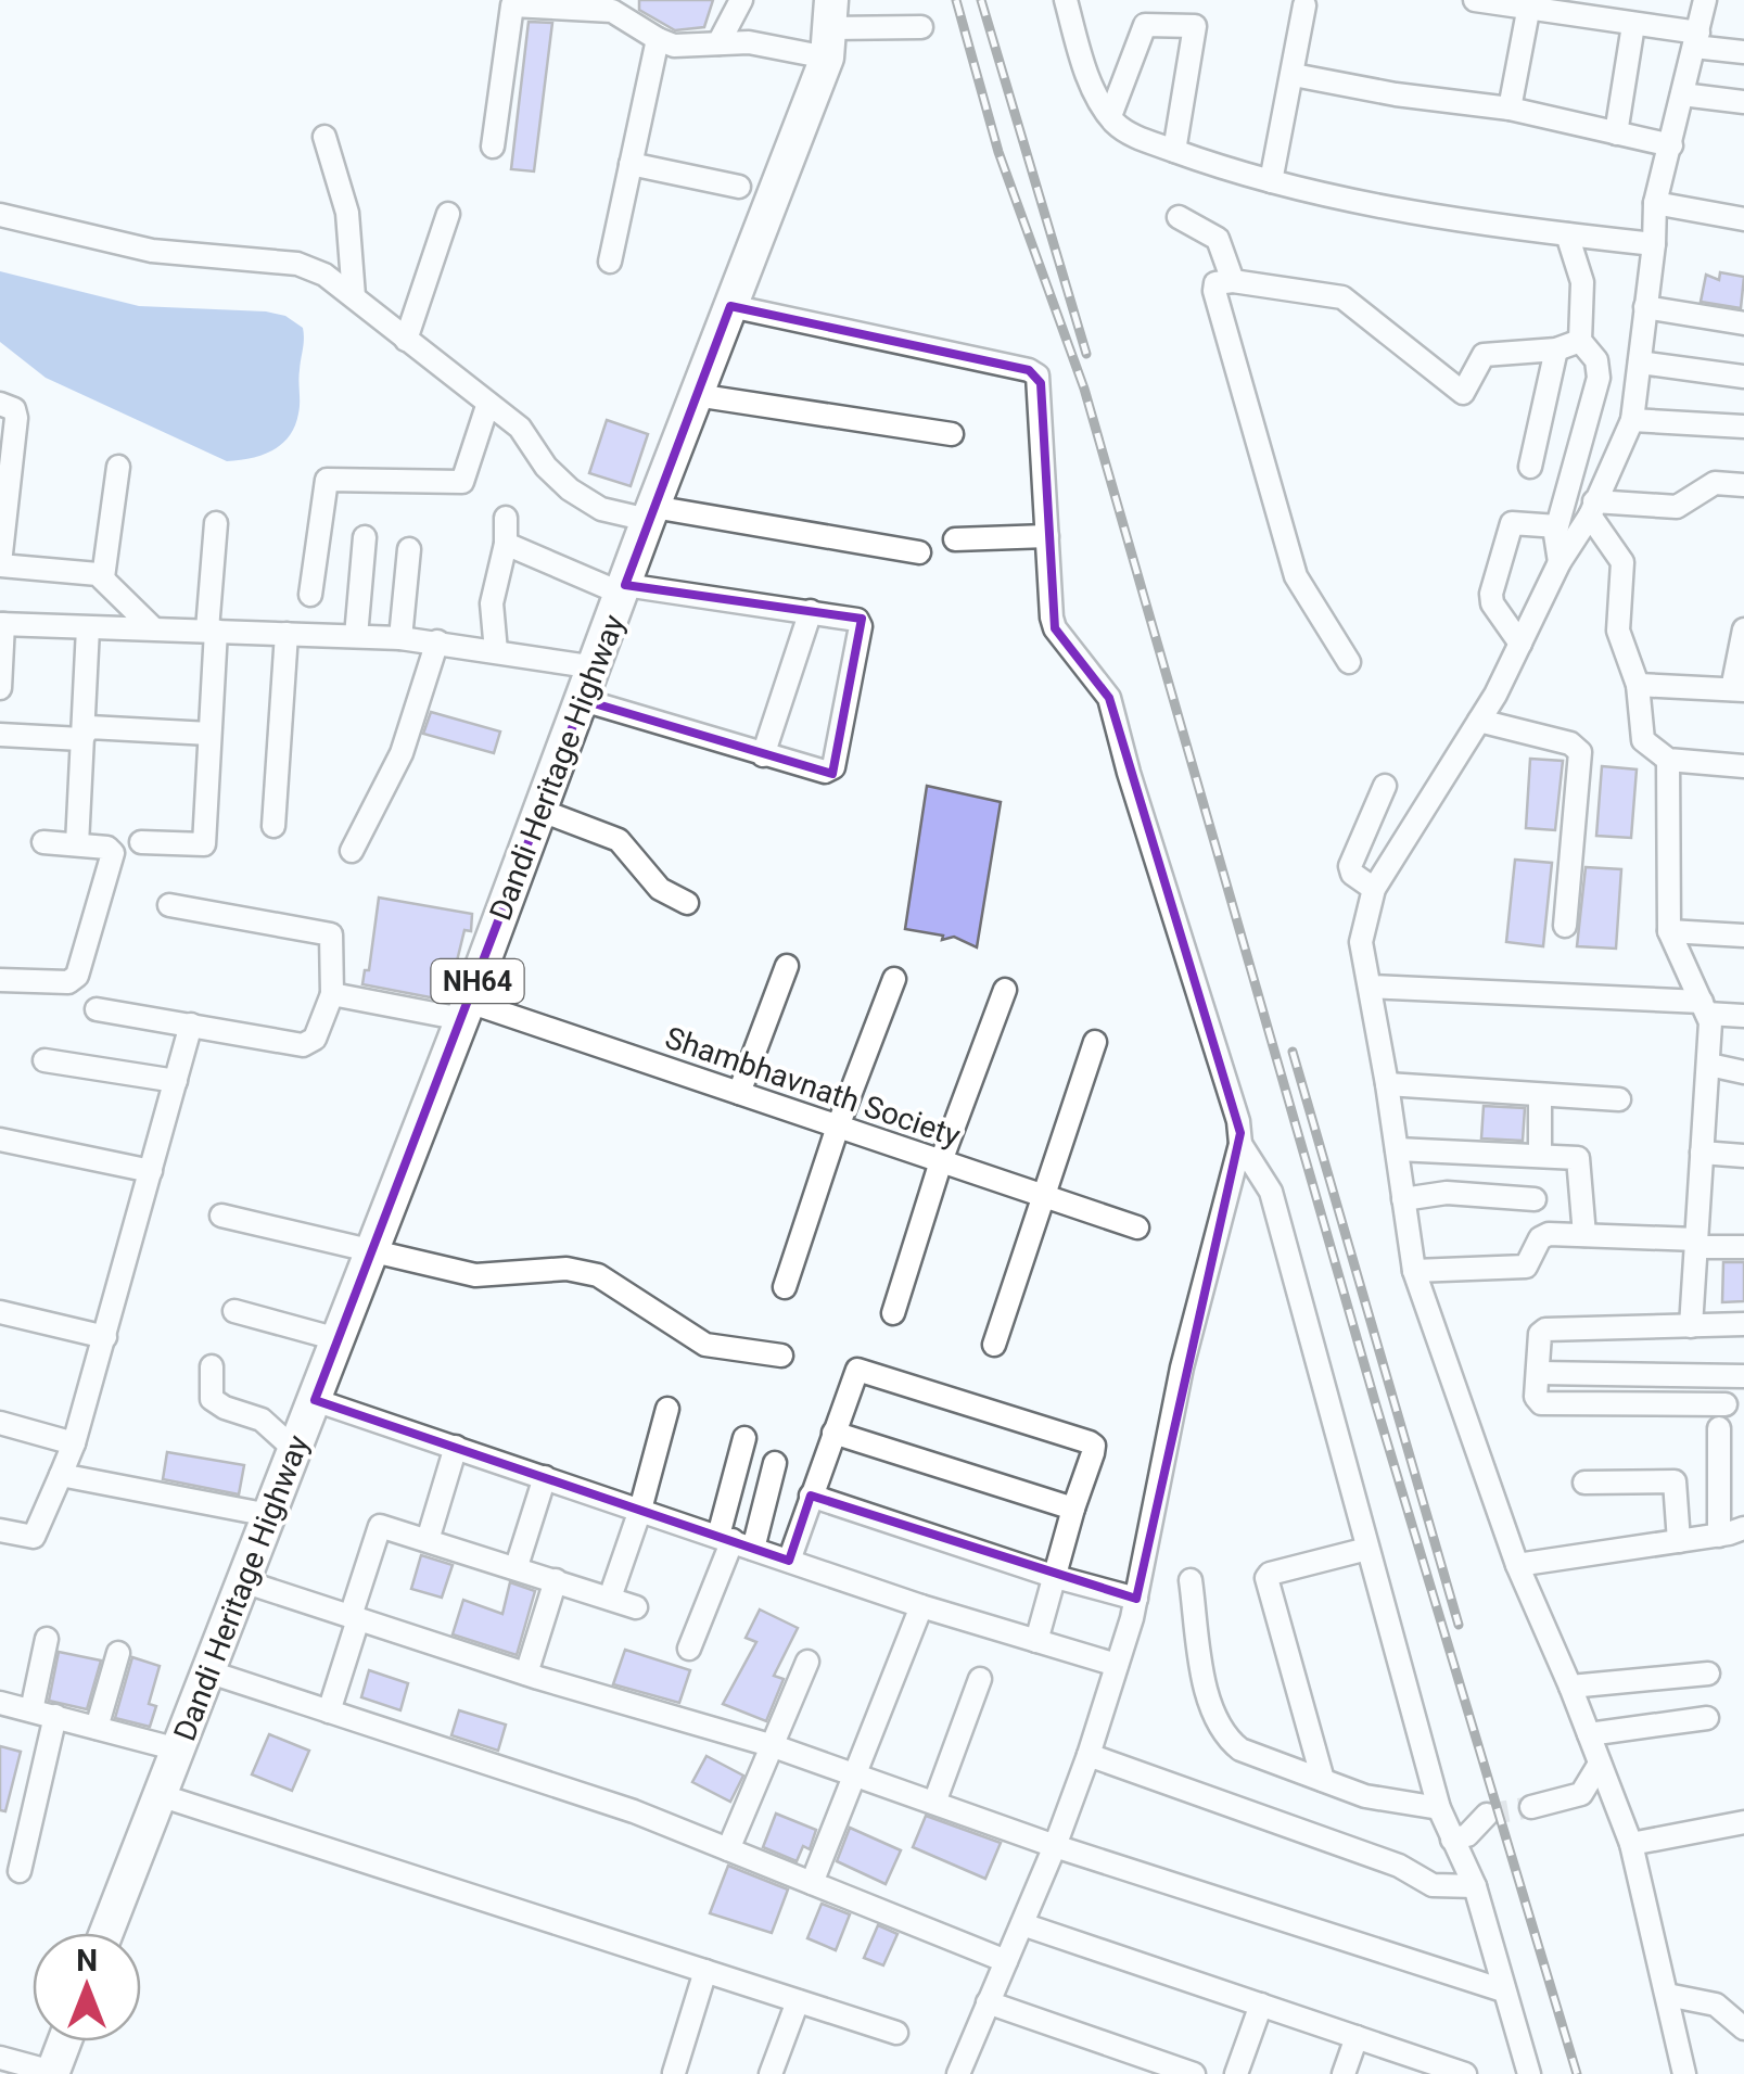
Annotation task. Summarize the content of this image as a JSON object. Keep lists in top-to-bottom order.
{
  "streets": {
    "highway": ["Dandi Heritage Highway", "NH64"],
    "street": ["Shambhavnath Society"]
  },
  "crossings": [
    ["Dandi Heritage Highway", "Shambhavnath Society"]
  ],
  "north": "top"
}
